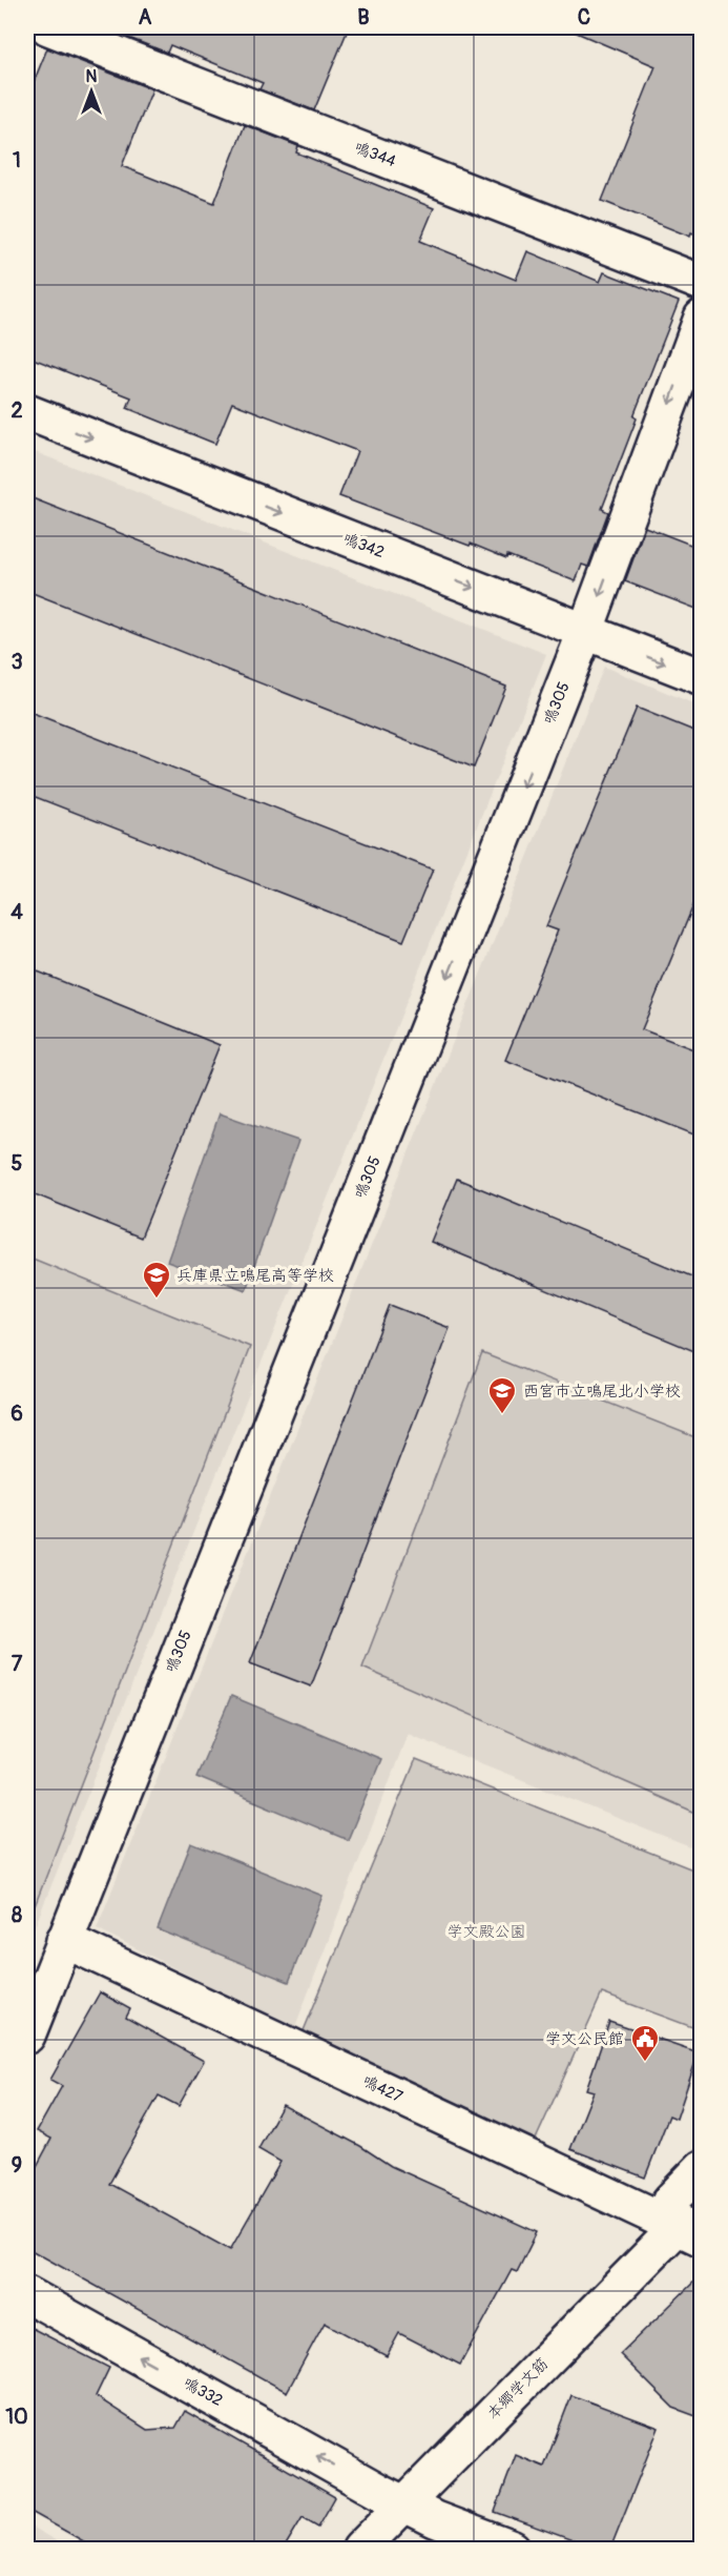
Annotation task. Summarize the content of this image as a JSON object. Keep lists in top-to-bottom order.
{
  "streets": {
    "street": [
      "鳴344",
      "鳴342",
      "鳴305",
      "鳴427",
      "本郷学文筋",
      "鳴332"
    ]
  },
  "crossings": [
    ["鳴342", "鳴305"],
    ["鳴305", "鳴427"],
    ["鳴427", "本郷学文筋"],
    ["本郷学文筋", "鳴332"]
  ],
  "one_way": ["鳴342", "鳴305", "鳴332"],
  "parks": ["学文殿公園"],
  "places": {
    "school or university": ["兵庫県立鳴尾高等学校", "西宮市立鳴尾北小学校"],
    "public building": ["学文公民館"]
  },
  "north": "top",
  "grid": {
    "columns": ["A", "B", "C"],
    "rows": [
      "1",
      "2",
      "3",
      "4",
      "5",
      "6",
      "7",
      "8",
      "9",
      "10"
    ]
  }
}
